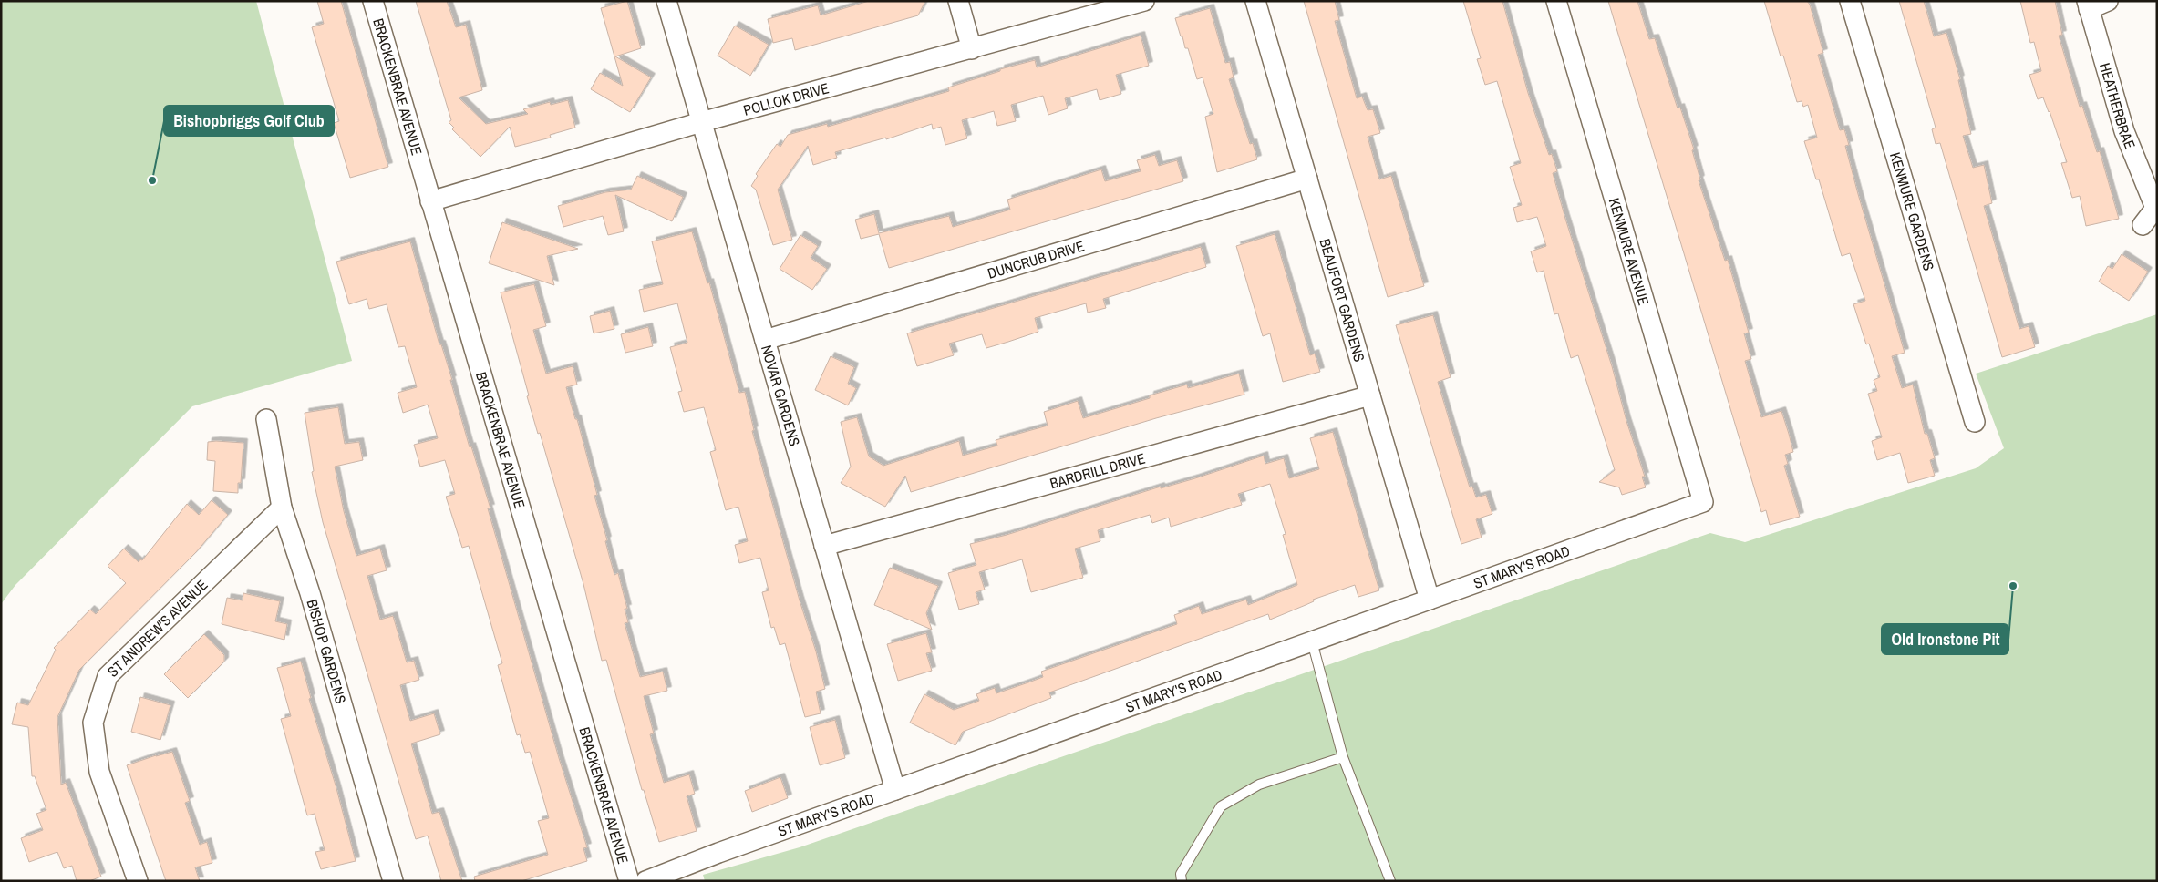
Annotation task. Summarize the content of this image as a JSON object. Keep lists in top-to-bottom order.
{
  "streets": {
    "street": [
      "BRACKENBRAE AVENUE",
      "POLLOK DRIVE",
      "HEATHERBRAE",
      "KENMURE GARDENS",
      "KENMURE AVENUE",
      "DUNCRUB DRIVE",
      "BEAUFORT GARDENS",
      "NOVAR GARDENS",
      "BARDRILL DRIVE",
      "ST MARY'S ROAD",
      "ST ANDREW'S AVENUE",
      "BISHOP GARDENS"
    ]
  },
  "crossings": [
    ["BRACKENBRAE AVENUE", "POLLOK DRIVE"],
    ["POLLOK DRIVE", "NOVAR GARDENS"],
    ["KENMURE AVENUE", "ST MARY'S ROAD"],
    ["DUNCRUB DRIVE", "BEAUFORT GARDENS"],
    ["DUNCRUB DRIVE", "NOVAR GARDENS"],
    ["BEAUFORT GARDENS", "BARDRILL DRIVE"],
    ["BEAUFORT GARDENS", "ST MARY'S ROAD"],
    ["NOVAR GARDENS", "BARDRILL DRIVE"],
    ["NOVAR GARDENS", "ST MARY'S ROAD"],
    ["ST ANDREW'S AVENUE", "BISHOP GARDENS"]
  ],
  "places": ["Bishopbriggs Golf Club", "Old Ironstone Pit"]
}
